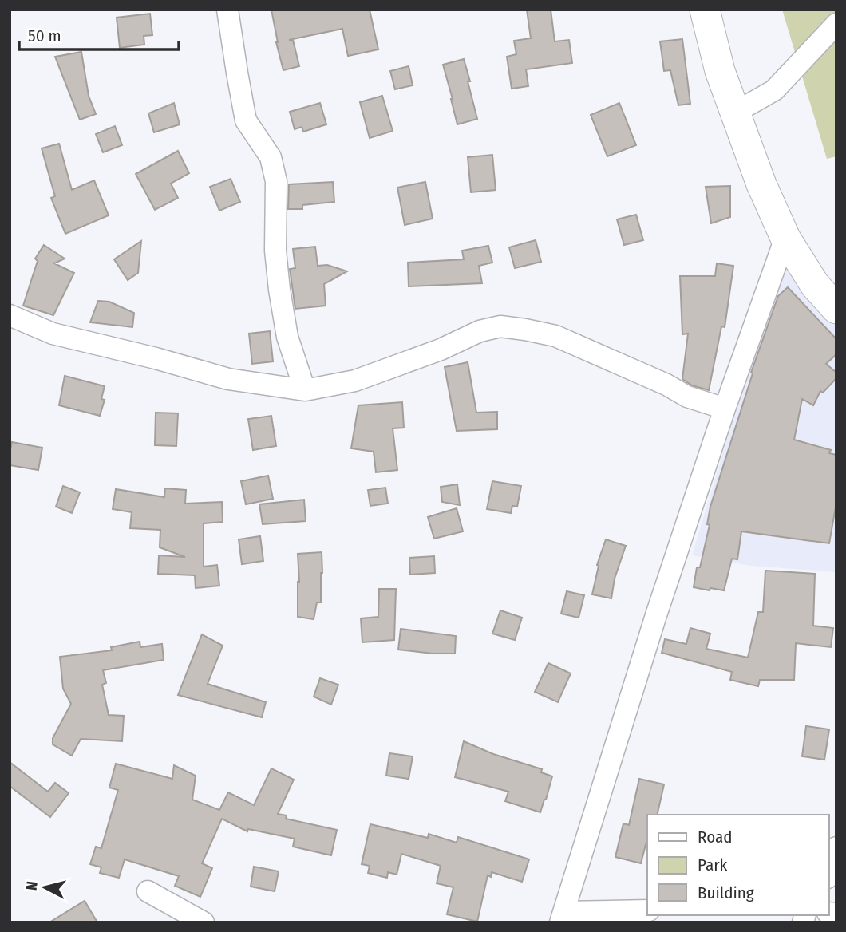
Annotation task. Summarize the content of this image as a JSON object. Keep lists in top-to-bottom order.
{
  "legend": ["Road", "Park", "Building"],
  "scale_bar": "50 m",
  "north": "left"
}
